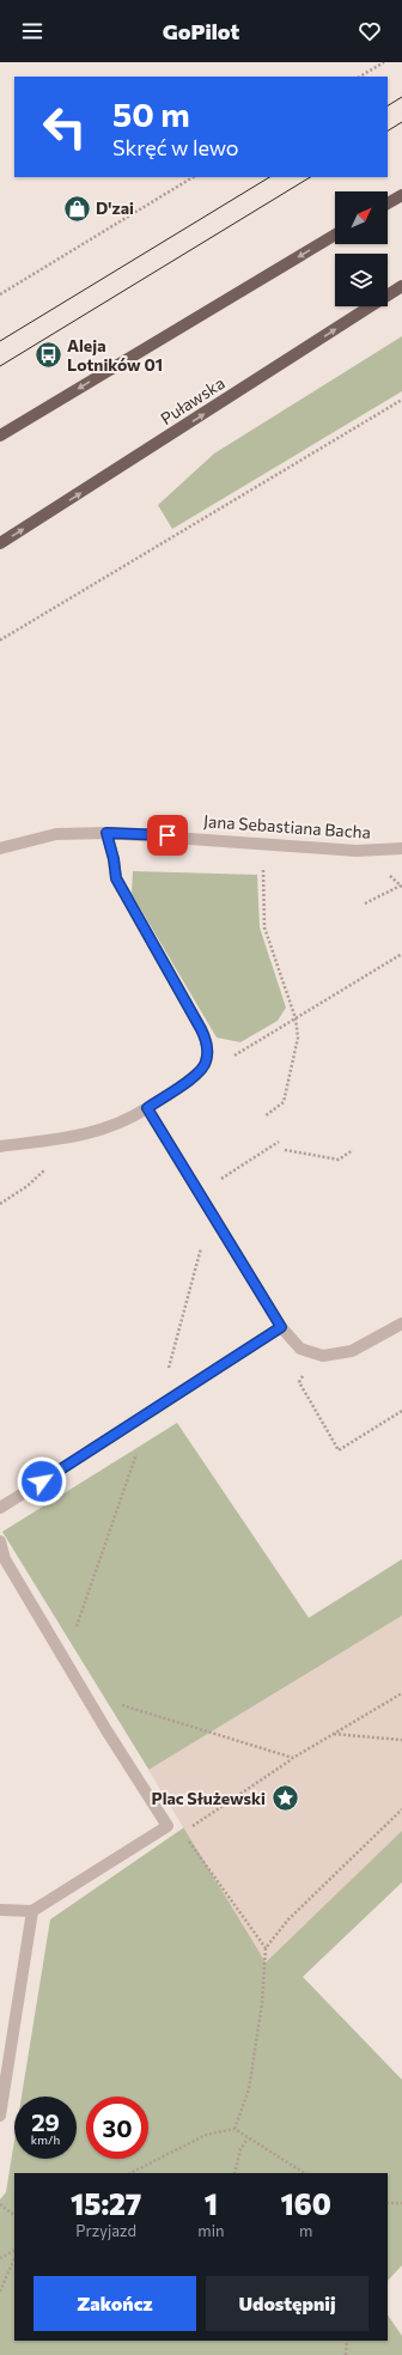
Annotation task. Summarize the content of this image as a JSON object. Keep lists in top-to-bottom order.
{
  "streets": {
    "main road": ["Puławska"],
    "street": ["Jana Sebastiana Bacha"]
  },
  "places": {
    "shop": ["D'zai"],
    "bus stop": ["Aleja Lotników 01"],
    "place": ["Plac Służewski"]
  },
  "north": "top right",
  "page": {
    "header": "GoPilot",
    "turn": ["50 m", "Skręć w lewo"],
    "speed": "29 km/h",
    "limit": "30",
    "eta": [
      "15:27",
      "Przyjazd",
      "1",
      "min",
      "160",
      "m"
    ],
    "buttons": ["Zakończ", "Udostępnij"]
  }
}
